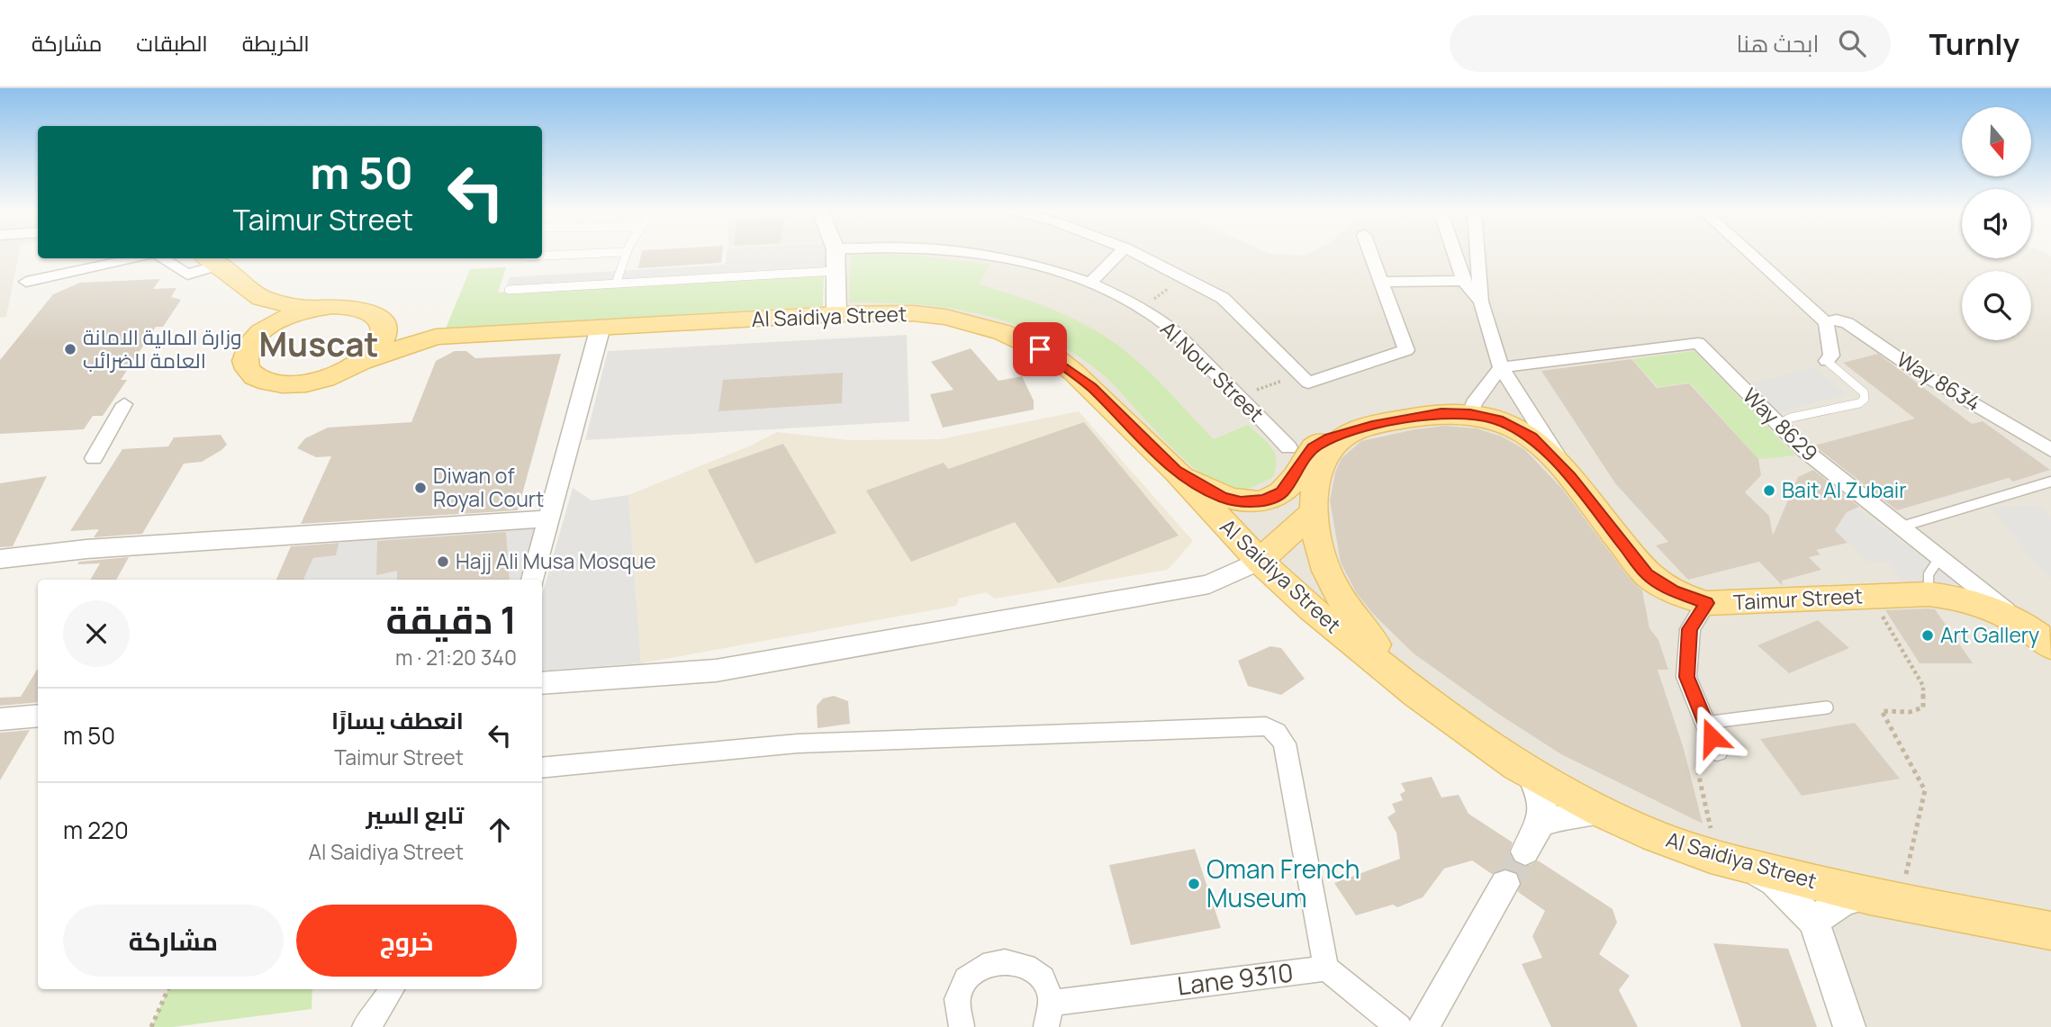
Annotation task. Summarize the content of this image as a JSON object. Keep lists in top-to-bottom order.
{
  "streets": {
    "main road": ["Al Saidiya Street", "Taimur Street"],
    "street": [
      "Al Nour Street",
      "Way 8634",
      "Way 8629",
      "Lane 9310"
    ]
  },
  "crossings": [
    ["Al Saidiya Street", "Taimur Street"],
    ["Way 8629", "Taimur Street"]
  ],
  "districts": ["Muscat"],
  "places": [
    "وزارة المالية الامانة العامة للضرائب",
    "Diwan of Royal Court",
    "Bait Al Zubair",
    "Hajj Ali Musa Mosque",
    "Art Gallery",
    "Oman French Museum"
  ],
  "north": "bottom",
  "page": {
    "header": "Turnly",
    "search": "ابحث هنا",
    "nav": ["الخريطة", "الطبقات", "مشاركة"],
    "turn": ["50 m", "Taimur Street"],
    "heading": ["1 دقيقة", "340 m · 21:20"],
    "list": [
      {
        "name": "انعطف يسارًا",
        "note": "Taimur Street",
        "value": "50 m"
      },
      {
        "name": "تابع السير",
        "note": "Al Saidiya Street",
        "value": "220 m"
      }
    ],
    "buttons": ["خروج", "مشاركة"]
  }
}
